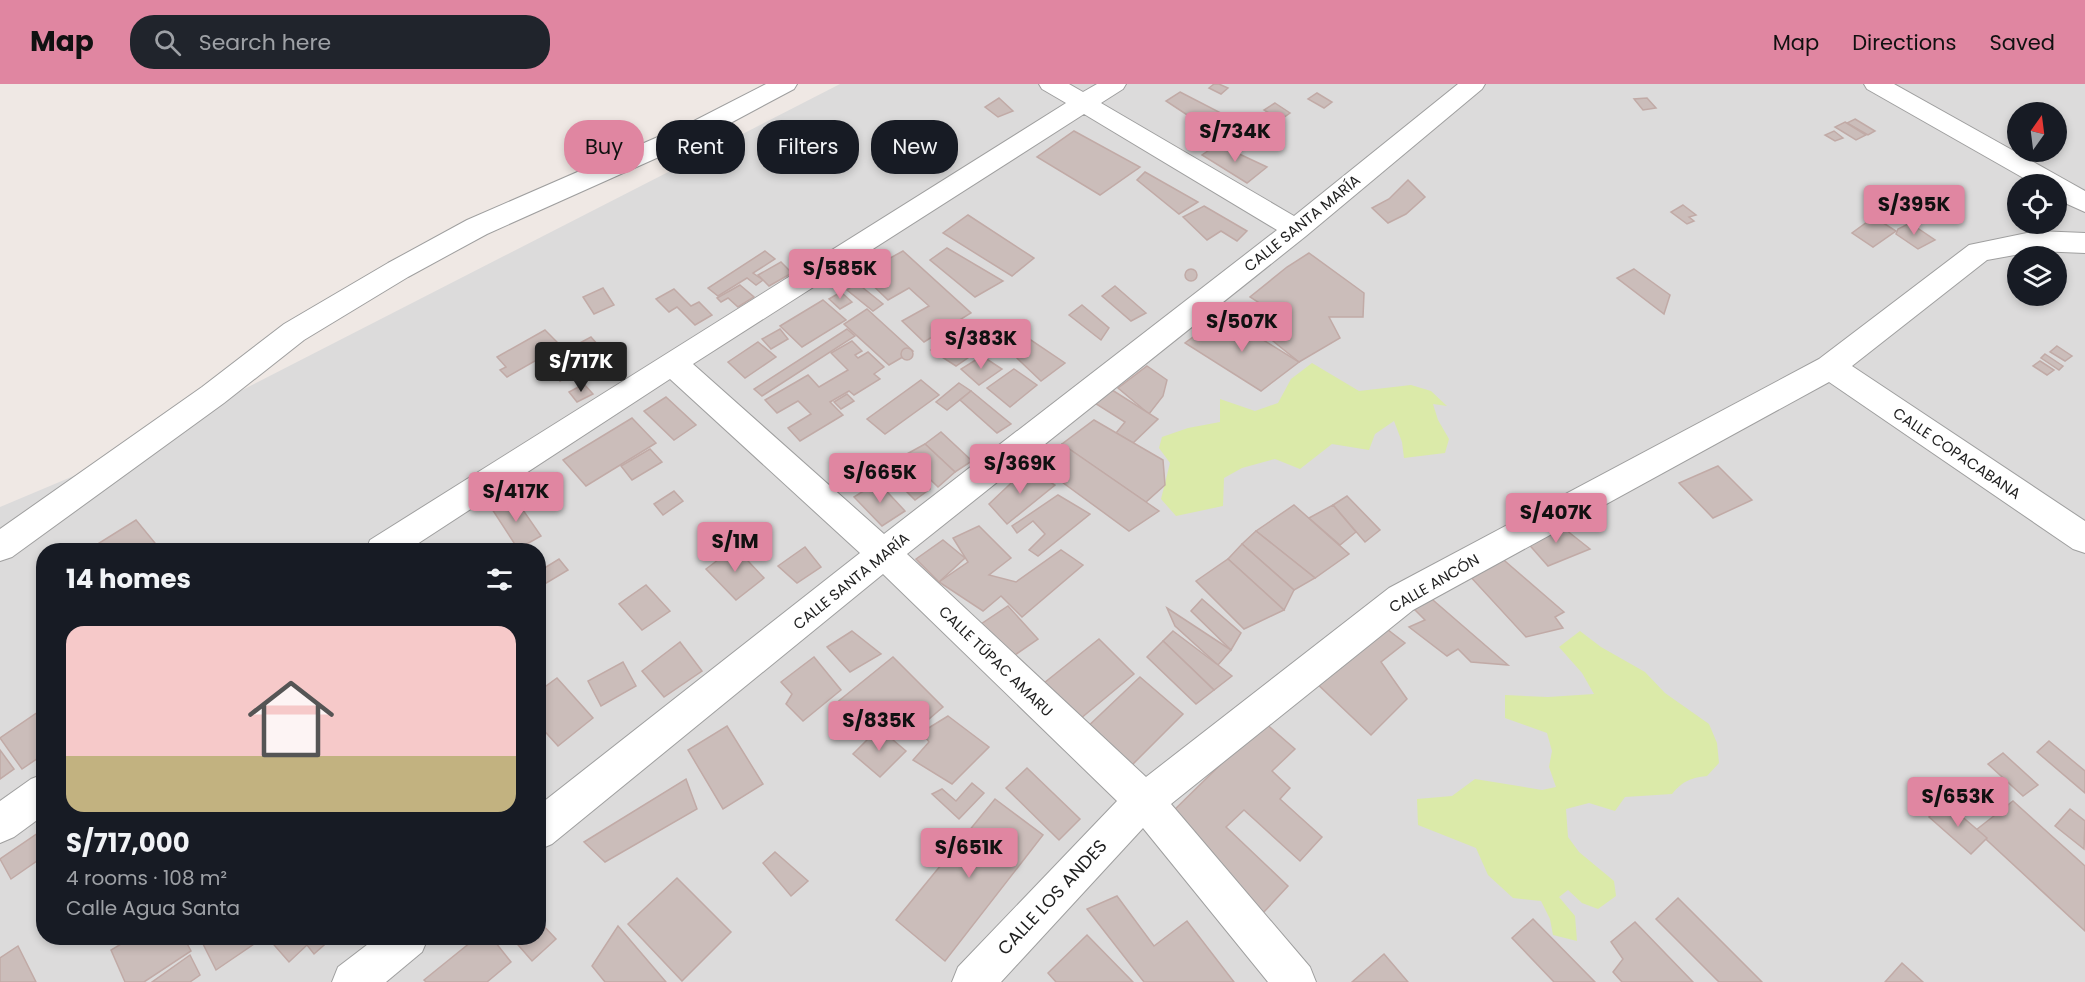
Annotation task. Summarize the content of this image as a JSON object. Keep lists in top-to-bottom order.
{
  "streets": {
    "street": [
      "CALLE SANTA MARÍA",
      "CALLE COPACABANA",
      "CALLE ANCÓN",
      "CALLE TÚPAC AMARU",
      "CALLE LOS ANDES"
    ]
  },
  "crossings": [
    ["CALLE SANTA MARÍA", "CALLE TÚPAC AMARU"],
    ["CALLE COPACABANA", "CALLE ANCÓN"],
    ["CALLE ANCÓN", "CALLE TÚPAC AMARU"],
    ["CALLE ANCÓN", "CALLE LOS ANDES"],
    ["CALLE TÚPAC AMARU", "CALLE LOS ANDES"]
  ],
  "north": "top",
  "page": {
    "header": "Map",
    "search": "Search here",
    "nav": ["Map", "Directions", "Saved"],
    "price": [
      "S/734K",
      "S/395K",
      "S/585K",
      "S/507K",
      "S/383K",
      "S/717K",
      "S/369K",
      "S/665K",
      "S/417K",
      "S/407K",
      "S/1M",
      "S/835K",
      "S/653K",
      "S/651K"
    ],
    "chip": [
      "Buy",
      "Rent",
      "Filters",
      "New"
    ],
    "heading": "14 homes",
    "list": [
      {
        "name": "S/717,000",
        "note": "4 rooms · 108 m² · Calle Agua Santa"
      }
    ]
  }
}
